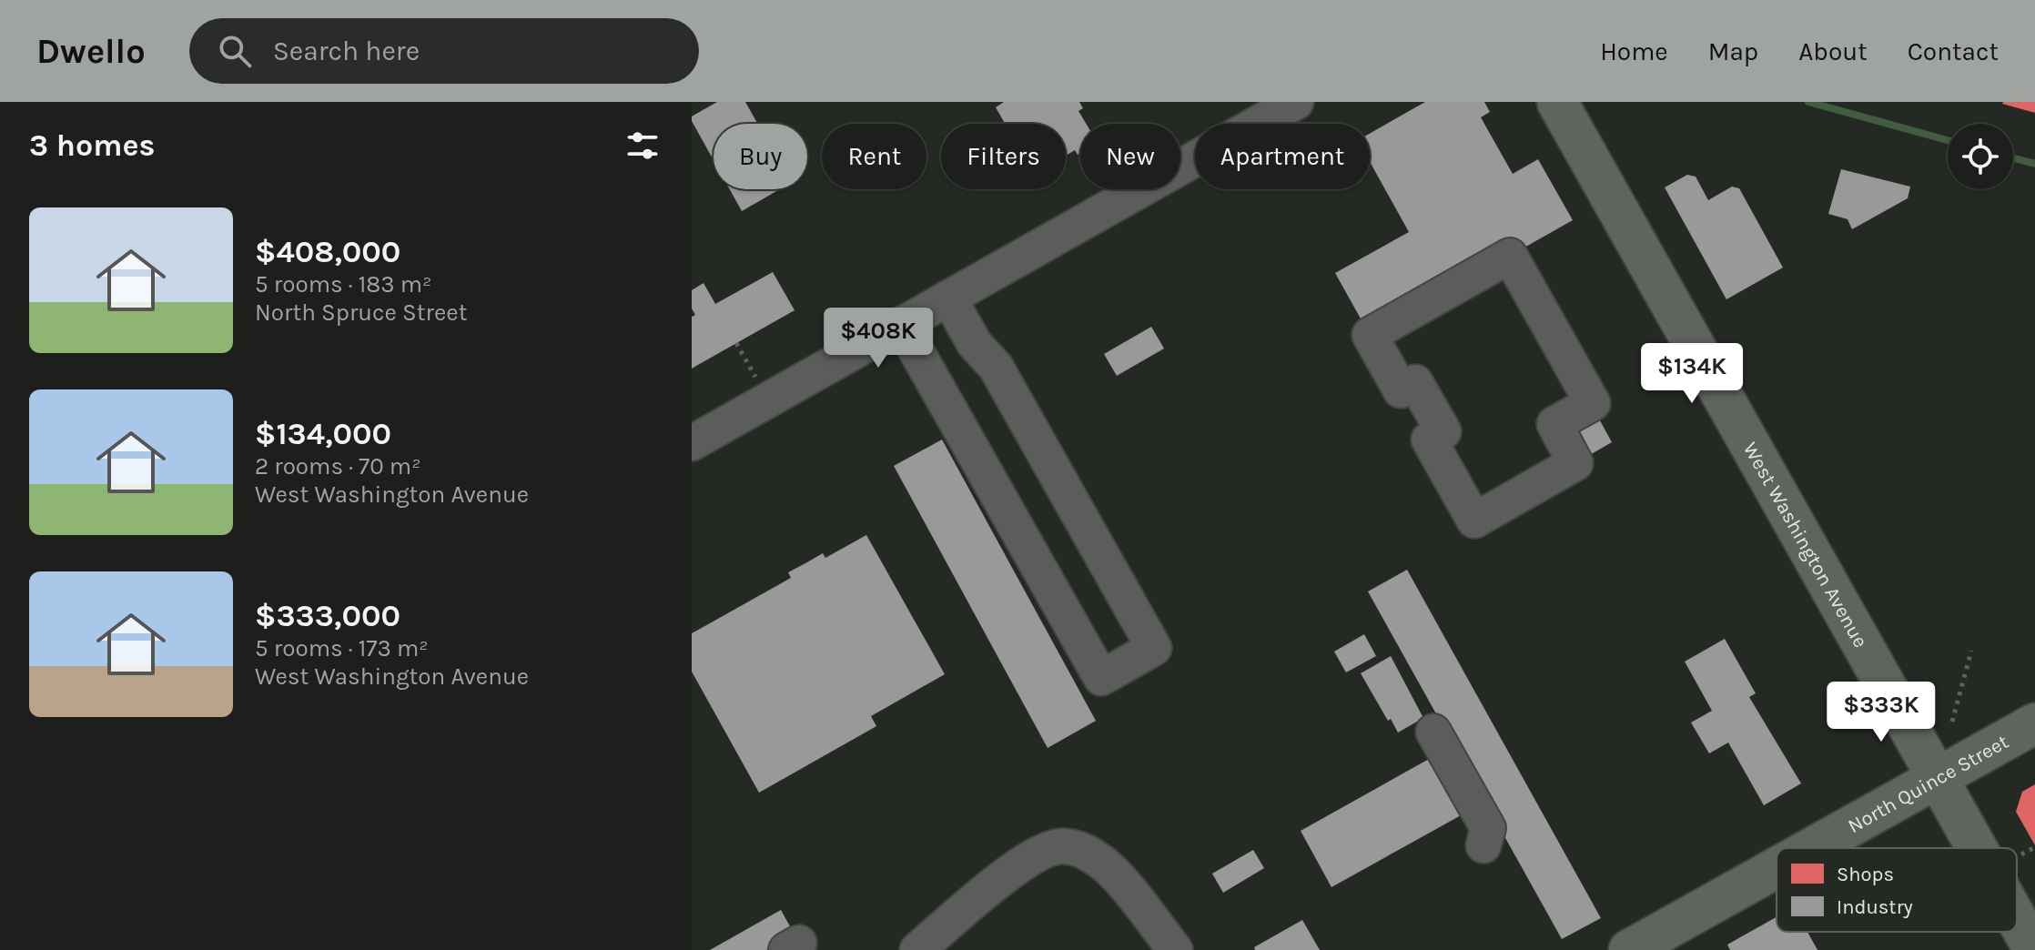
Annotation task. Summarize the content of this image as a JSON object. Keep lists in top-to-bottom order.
{
  "streets": {
    "main road": ["West Washington Avenue", "North Quince Street"]
  },
  "crossings": [
    ["West Washington Avenue", "North Quince Street"]
  ],
  "legend": ["Shops", "Industry"],
  "page": {
    "header": "Dwello",
    "search": "Search here",
    "nav": [
      "Home",
      "Map",
      "About",
      "Contact"
    ],
    "heading": "3 homes",
    "chip": [
      "Buy",
      "Rent",
      "Filters",
      "New",
      "Apartment"
    ],
    "list": [
      {
        "name": "$408,000",
        "note": "5 rooms · 183 m² · North Spruce Street"
      },
      {
        "name": "$134,000",
        "note": "2 rooms · 70 m² · West Washington Avenue"
      },
      {
        "name": "$333,000",
        "note": "5 rooms · 173 m² · West Washington Avenue"
      }
    ],
    "price": ["$408K", "$134K", "$333K"]
  }
}
